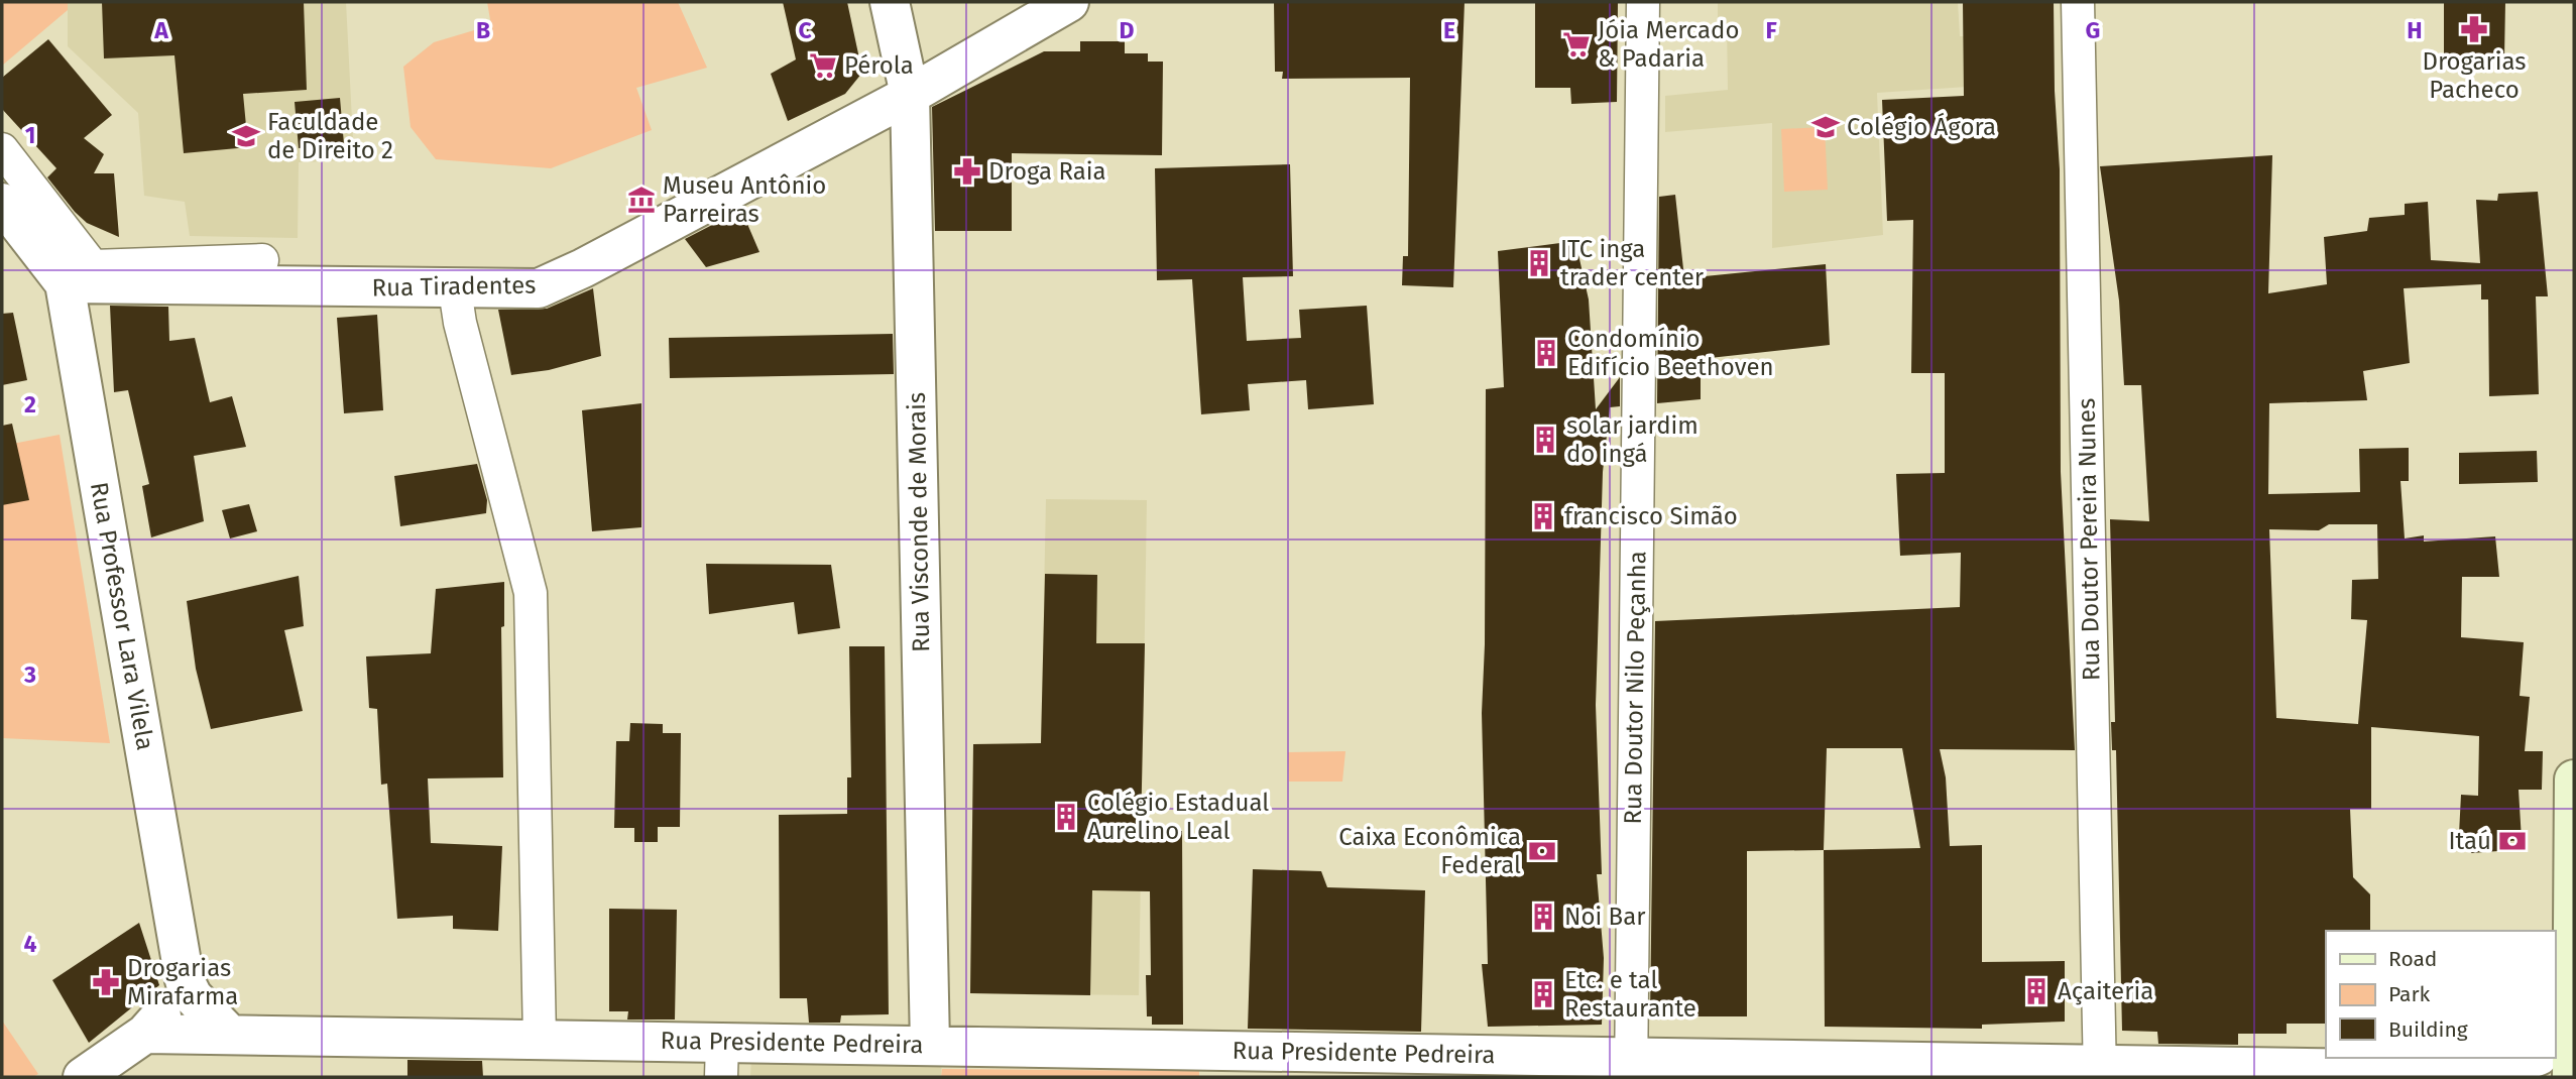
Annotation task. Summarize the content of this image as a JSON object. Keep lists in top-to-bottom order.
{
  "streets": {
    "street": [
      "Rua Tiradentes",
      "Rua Visconde de Morais",
      "Rua Doutor Pereira Nunes",
      "Rua Professor Lara Vilela",
      "Rua Doutor Nilo Peçanha",
      "Rua Presidente Pedreira"
    ]
  },
  "crossings": [
    ["Rua Tiradentes", "Rua Visconde de Morais"],
    ["Rua Tiradentes", "Rua Professor Lara Vilela"],
    ["Rua Visconde de Morais", "Rua Presidente Pedreira"],
    ["Rua Doutor Pereira Nunes", "Rua Presidente Pedreira"],
    ["Rua Professor Lara Vilela", "Rua Presidente Pedreira"],
    ["Rua Doutor Nilo Peçanha", "Rua Presidente Pedreira"]
  ],
  "places": {
    "pharmacy": ["Drogarias Pacheco", "Droga Raia", "Drogarias Mirafarma"],
    "supermarket": ["Jóia Mercado & Padaria", "Pérola"],
    "school or university": ["Colégio Ágora", "Faculdade de Direito 2"],
    "museum": ["Museu Antônio Parreiras"],
    "building": [
      "ITC inga trader center",
      "Condomínio Edifício Beethoven",
      "solar jardim do ingá",
      "francisco Simão",
      "Colégio Estadual Aurelino Leal",
      "Noi Bar",
      "Açaiteria",
      "Etc. e tal Restaurante"
    ],
    "bank": ["Itaú", "Caixa Econômica Federal"]
  },
  "legend": ["Road", "Park", "Building"],
  "grid": {
    "columns": [
      "A",
      "B",
      "C",
      "D",
      "E",
      "F",
      "G",
      "H"
    ],
    "rows": [
      "1",
      "2",
      "3",
      "4"
    ]
  }
}
